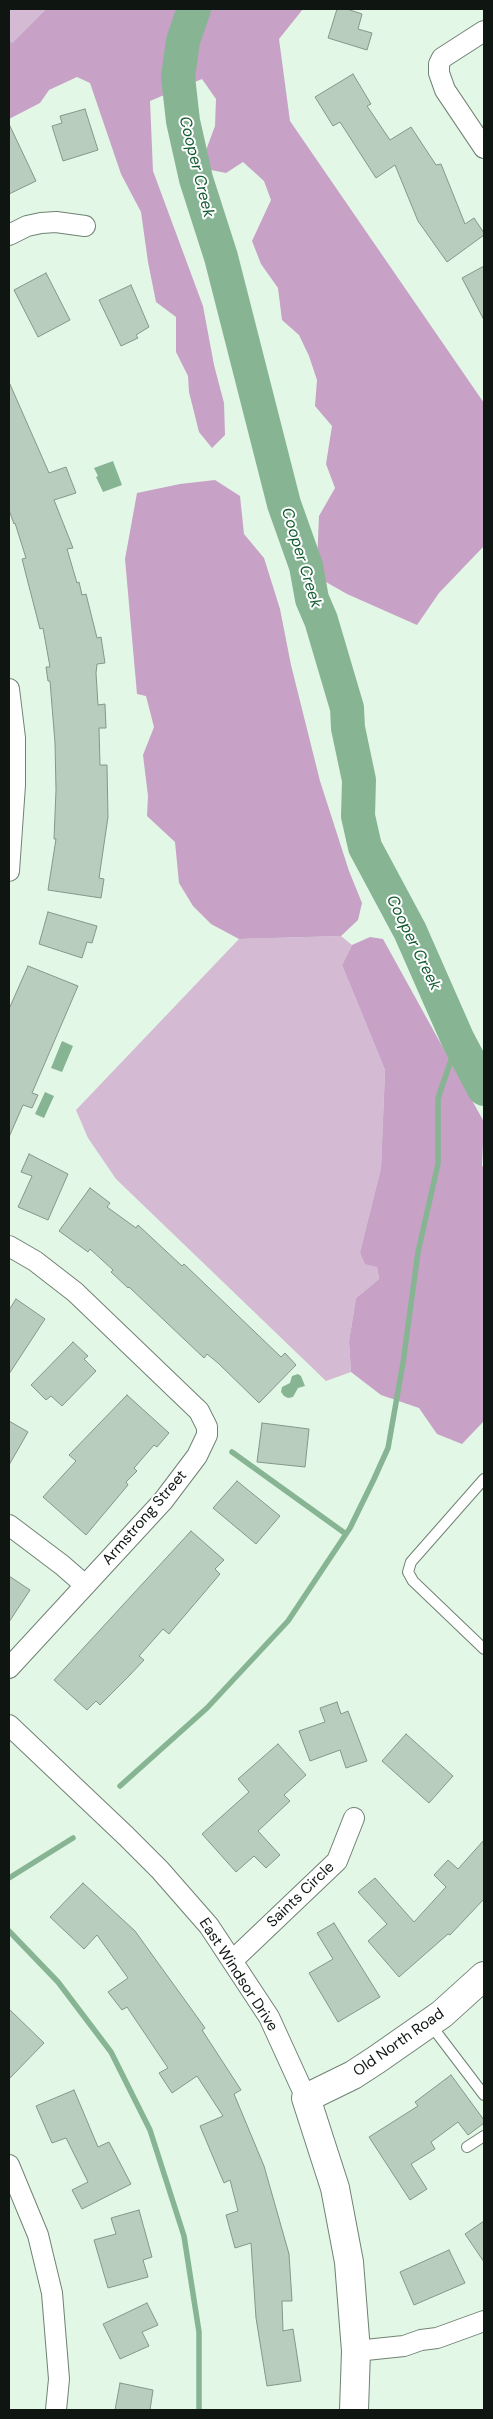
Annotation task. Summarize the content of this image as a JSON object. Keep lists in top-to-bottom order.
{
  "streets": {
    "street": [
      "Armstrong Street",
      "Saints Circle",
      "East Windsor Drive",
      "Old North Road"
    ]
  },
  "crossings": [
    ["Saints Circle", "East Windsor Drive"],
    ["East Windsor Drive", "Old North Road"]
  ],
  "water": ["Cooper Creek"]
}
